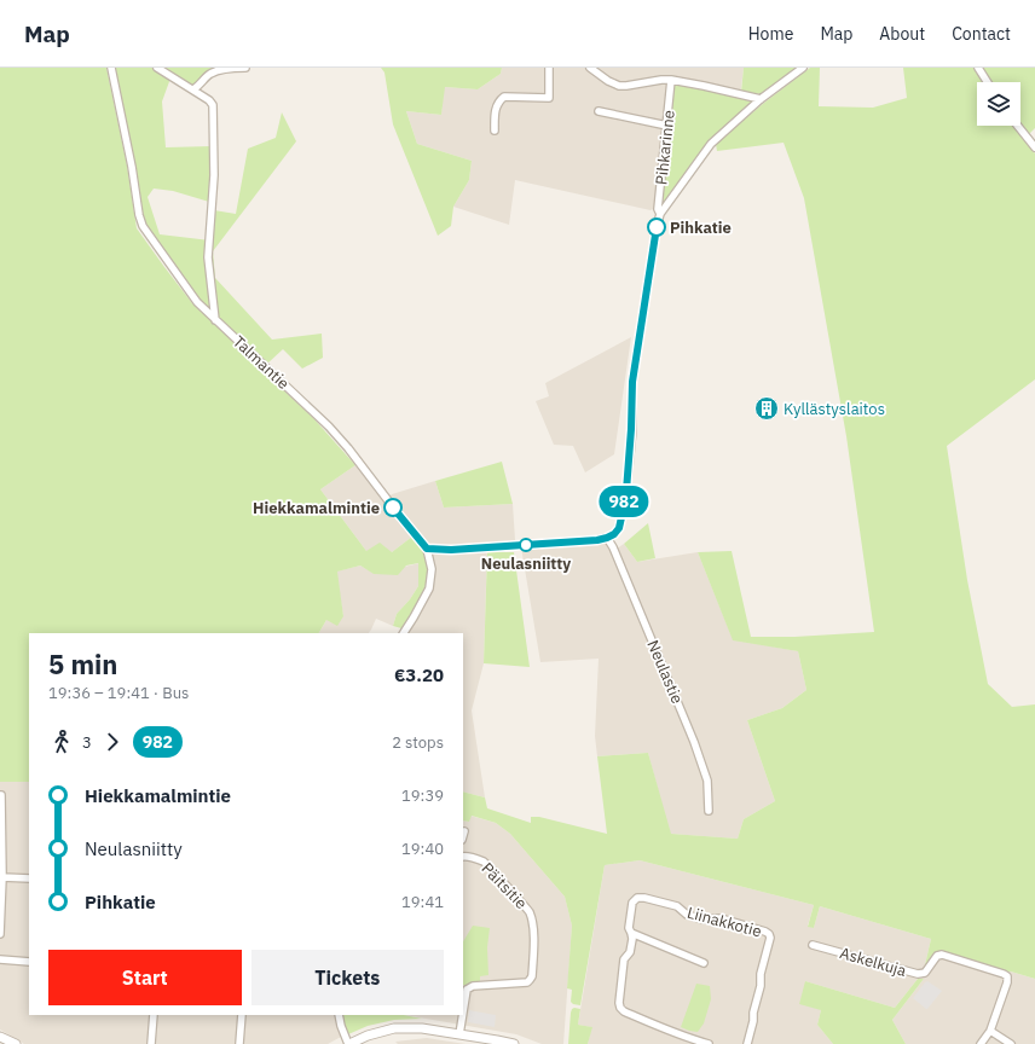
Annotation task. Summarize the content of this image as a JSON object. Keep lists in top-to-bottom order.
{
  "streets": {
    "street": [
      "Pihkarinne",
      "Talmantie",
      "Neulastie",
      "Päitsitie",
      "Liinakkotie",
      "Askelkuja"
    ]
  },
  "places": {
    "other": ["Pihkatie", "Hiekkamalmintie", "Neulasniitty"],
    "building": ["Kyllästyslaitos"]
  },
  "lines": ["bus line 982"],
  "page": {
    "header": "Map",
    "nav": [
      "Home",
      "Map",
      "About",
      "Contact"
    ],
    "on_map": "982",
    "heading": ["5 min", "19:36 – 19:41 · Bus", "€3.20"],
    "legs": ["3", "982", "2 stops"],
    "list": [
      {
        "name": "Hiekkamalmintie",
        "value": "19:39"
      },
      {
        "name": "Neulasniitty",
        "value": "19:40"
      },
      {
        "name": "Pihkatie",
        "value": "19:41"
      }
    ],
    "buttons": ["Start", "Tickets"]
  }
}
